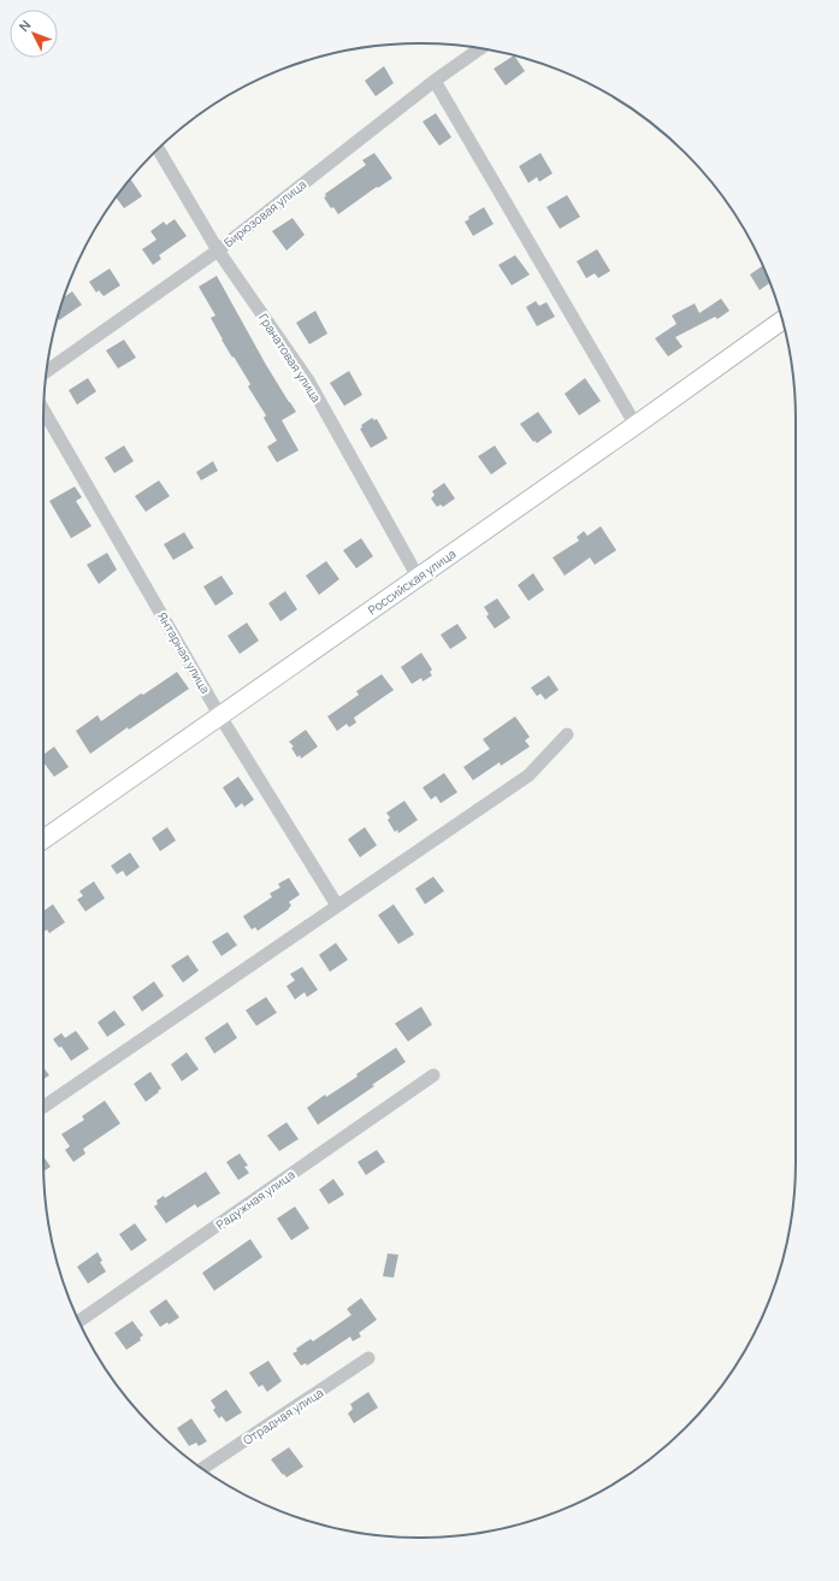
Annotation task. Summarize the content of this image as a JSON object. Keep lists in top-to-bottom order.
{
  "streets": {
    "main road": ["Российская улица"],
    "street": [
      "Бирюзовая улица",
      "Гранатовая улица",
      "Янтарная улица",
      "Радужная улица",
      "Отрадная улица"
    ]
  },
  "crossings": [
    ["Бирюзовая улица", "Гранатовая улица"],
    ["Гранатовая улица", "Российская улица"],
    ["Российская улица", "Янтарная улица"]
  ],
  "north": "top left"
}
